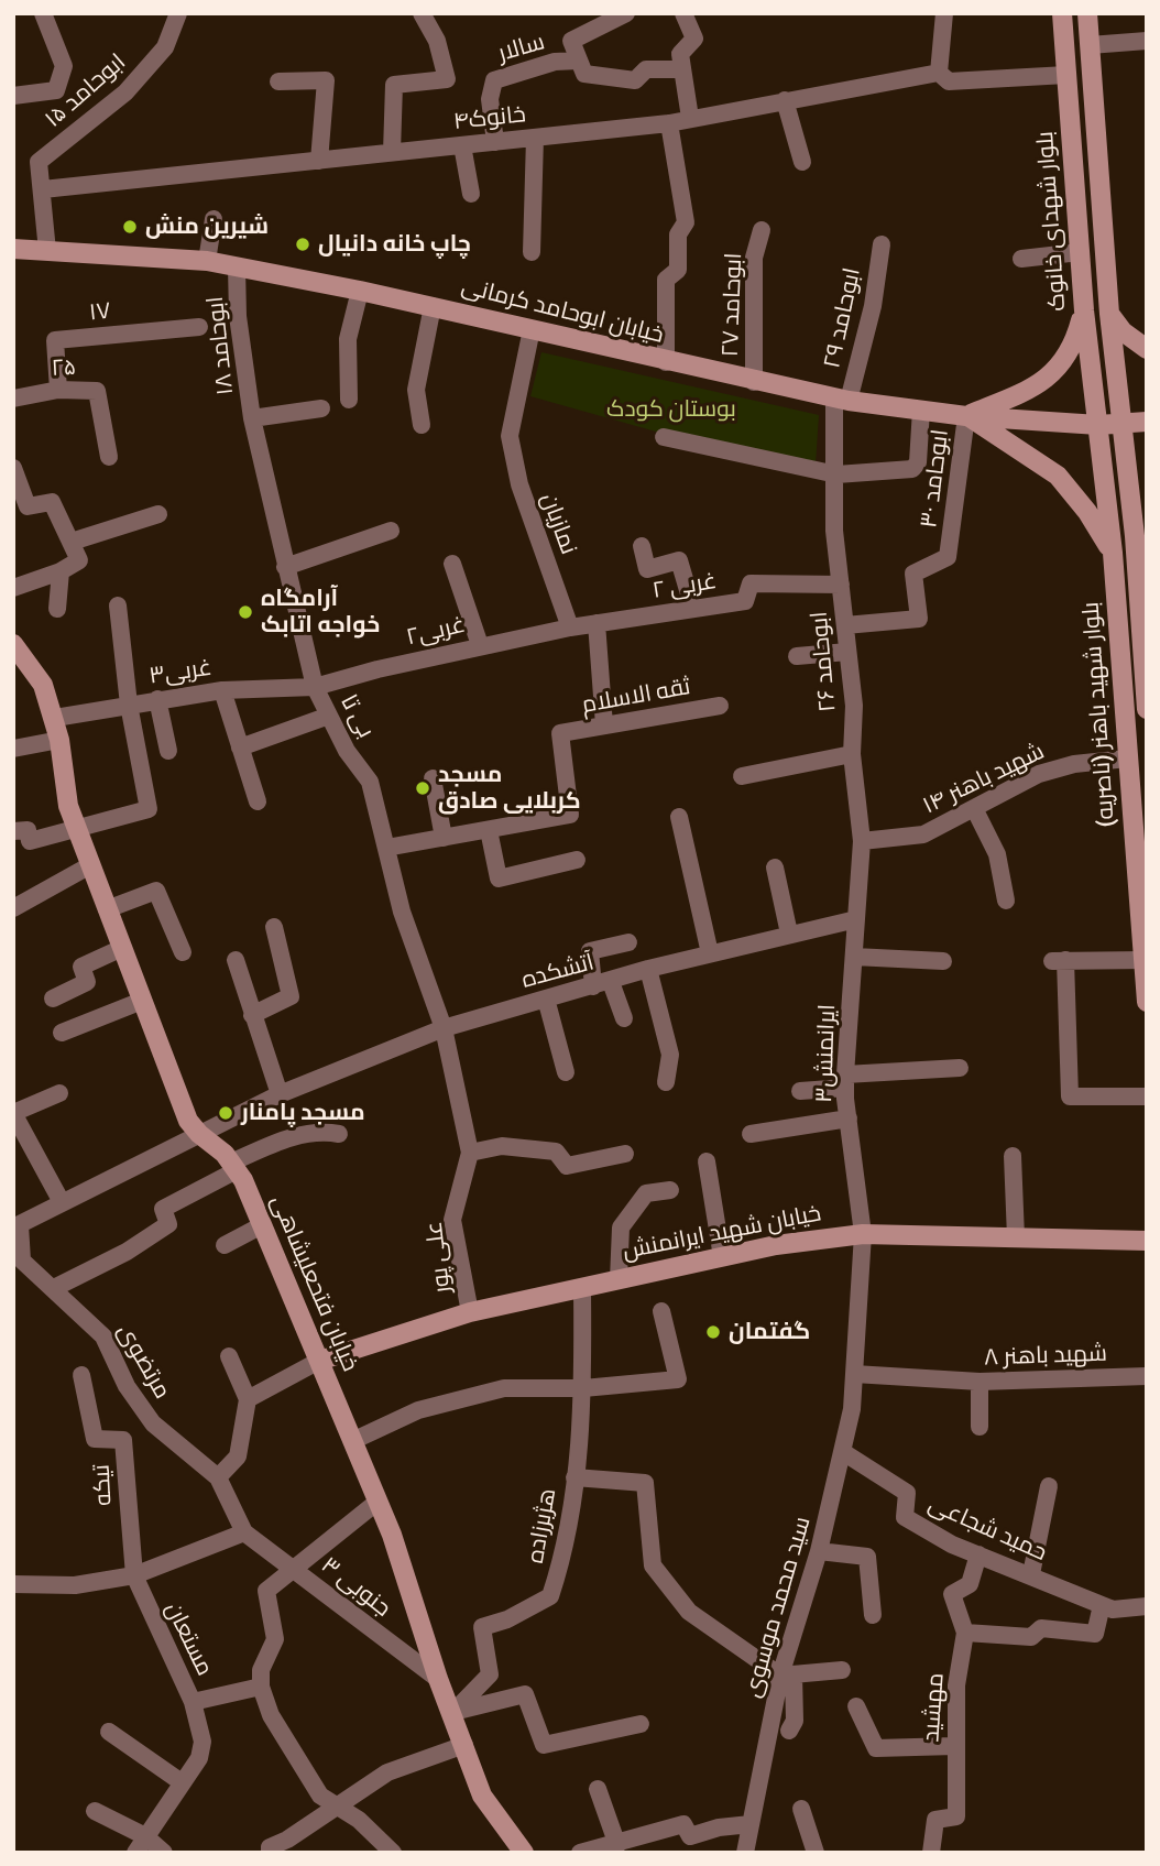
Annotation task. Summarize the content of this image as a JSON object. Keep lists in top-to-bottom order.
{
  "streets": {
    "main road": [
      "بلوار شهدای خانوک",
      "خیابان ابوحامد کرمانی",
      "بلوار شهید باهنر (ناصریه)",
      "خیابان شهید ایرانمنش",
      "خیابان فتحعلیشاهی"
    ],
    "street": [
      "سالار",
      "ابوحامد ۱۵",
      "خانوک۴",
      "ابوحامد ۲۷",
      "۱۷",
      "ابوحامد ۲۹",
      "ابوحامد ۱۸",
      "۲۵",
      "ابوحامد ۳۰",
      "نمازیان",
      "۲ غربی",
      "غربی۲",
      "ابوحامد ۲۶",
      "غربی۳",
      "ثقه الاسلام",
      "بی تا",
      "شهید باهنر ۱۴",
      "آتشکده",
      "ایرانمنش۳",
      "علی پور",
      "شهید باهنر ۸",
      "مرتضوی",
      "تیکه",
      "هژبرزاده",
      "حمید شجاعی",
      "۳ جنوبی",
      "سید محمد موسوی",
      "مستعان",
      "مهشید"
    ]
  },
  "crossings": [
    ["سالار", "خانوک۴"],
    ["ابوحامد ۱۵", "خانوک۴"],
    ["ابوحامد ۱۵", "خیابان ابوحامد کرمانی"],
    ["بلوار شهدای خانوک", "خیابان ابوحامد کرمانی"],
    ["بلوار شهدای خانوک", "بلوار شهید باهنر (ناصریه)"],
    ["ابوحامد ۲۷", "خیابان ابوحامد کرمانی"],
    ["خیابان ابوحامد کرمانی", "ابوحامد ۲۹"],
    ["خیابان ابوحامد کرمانی", "ابوحامد ۱۸"],
    ["خیابان ابوحامد کرمانی", "ابوحامد ۳۰"],
    ["خیابان ابوحامد کرمانی", "نمازیان"],
    ["خیابان ابوحامد کرمانی", "ابوحامد ۲۶"],
    ["خیابان ابوحامد کرمانی", "بلوار شهید باهنر (ناصریه)"],
    ["۱۷", "۲۵"],
    ["ابوحامد ۲۹", "ابوحامد ۲۶"],
    ["ابوحامد ۱۸", "بی تا"],
    ["ابوحامد ۳۰", "ابوحامد ۲۶"],
    ["نمازیان", "۲ غربی"],
    ["نمازیان", "غربی۲"],
    ["۲ غربی", "غربی۲"],
    ["۲ غربی", "ابوحامد ۲۶"],
    ["غربی۲", "غربی۳"],
    ["غربی۲", "بی تا"],
    ["ابوحامد ۲۶", "شهید باهنر ۱۴"],
    ["ابوحامد ۲۶", "آتشکده"],
    ["ابوحامد ۲۶", "ایرانمنش۳"],
    ["غربی۳", "بی تا"],
    ["غربی۳", "خیابان فتحعلیشاهی"],
    ["بلوار شهید باهنر (ناصریه)", "شهید باهنر ۱۴"],
    ["بی تا", "آتشکده"],
    ["بی تا", "علی پور"],
    ["آتشکده", "ایرانمنش۳"],
    ["آتشکده", "خیابان فتحعلیشاهی"],
    ["آتشکده", "مرتضوی"],
    ["ایرانمنش۳", "خیابان شهید ایرانمنش"],
    ["ایرانمنش۳", "شهید باهنر ۸"],
    ["ایرانمنش۳", "سید محمد موسوی"],
    ["خیابان شهید ایرانمنش", "علی پور"],
    ["خیابان شهید ایرانمنش", "خیابان فتحعلیشاهی"],
    ["خیابان شهید ایرانمنش", "هژبرزاده"],
    ["خیابان فتحعلیشاهی", "هژبرزاده"],
    ["خیابان فتحعلیشاهی", "۳ جنوبی"],
    ["شهید باهنر ۸", "سید محمد موسوی"],
    ["تیکه", "مستعان"],
    ["حمید شجاعی", "سید محمد موسوی"]
  ],
  "parks": ["بوستان کودک"],
  "places": [
    "شیرین منش",
    "چاپ خانه دانیال",
    "آرامگاه خواجه اتابک",
    "مسجد کربلایی صادق",
    "مسجد پامنار",
    "گفتمان"
  ]
}
